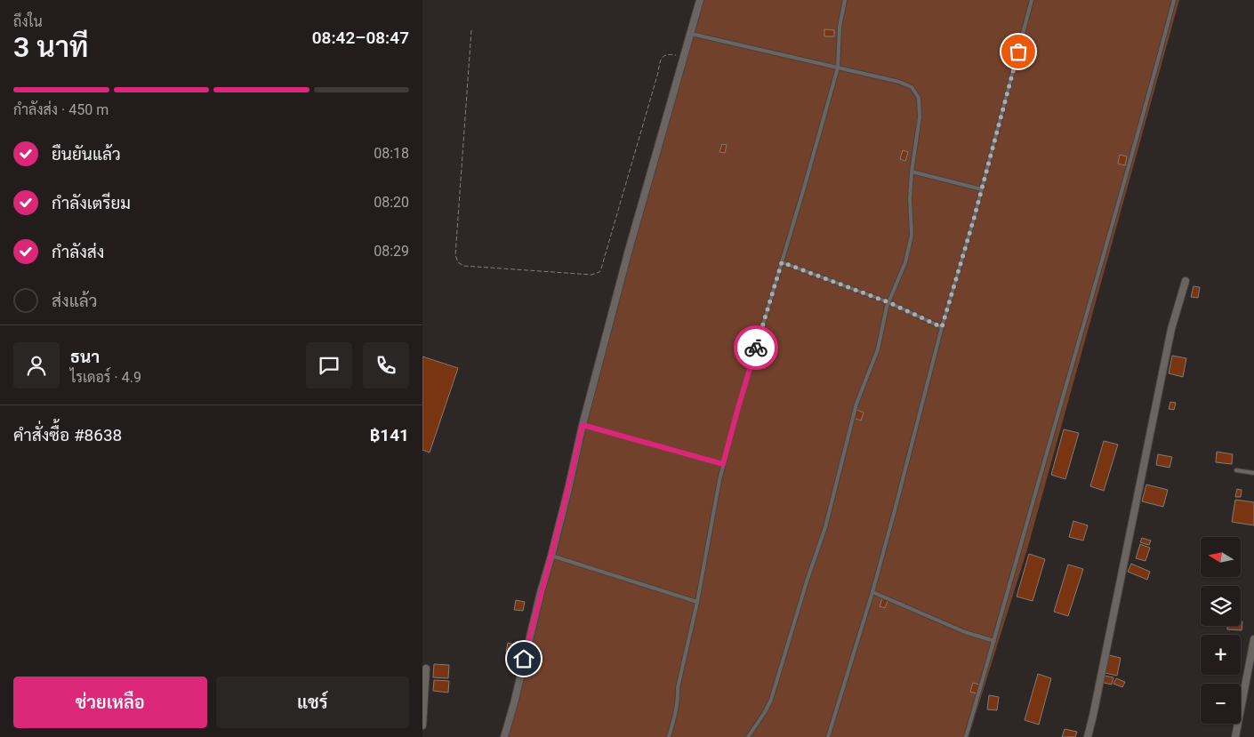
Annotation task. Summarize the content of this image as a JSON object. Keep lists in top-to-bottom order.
{
  "north": "left",
  "page": {
    "heading": ["3 นาที", "ถึงใน", "08:42–08:47"],
    "panel": [
      "ธนา",
      "ไรเดอร์ · 4.9",
      "คำสั่งซื้อ #8638",
      "฿141"
    ],
    "bar": "กำลังส่ง · 450 m",
    "list": [
      ["ยืนยันแล้ว", "08:18"],
      ["กำลังเตรียม", "08:20"],
      ["กำลังส่ง", "08:29"],
      "ส่งแล้ว"
    ],
    "map_buttons": ["+", "−"],
    "buttons": ["ช่วยเหลือ", "แชร์"]
  }
}
